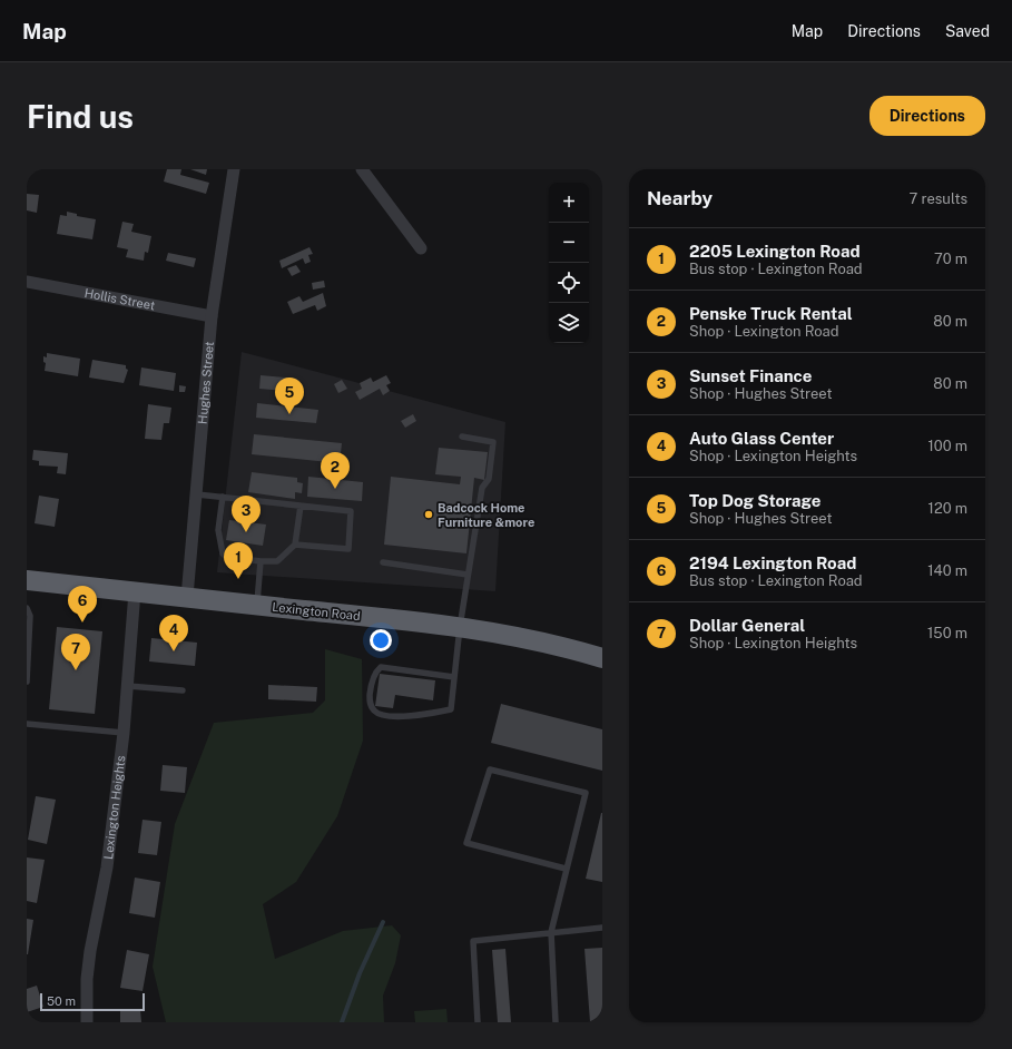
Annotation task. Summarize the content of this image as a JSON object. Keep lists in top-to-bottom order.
{
  "streets": {
    "highway": ["Lexington Road"],
    "street": ["Hollis Street", "Hughes Street", "Lexington Heights"]
  },
  "crossings": [
    ["Hollis Street", "Hughes Street"],
    ["Hughes Street", "Lexington Road"],
    ["Lexington Road", "Lexington Heights"]
  ],
  "places": ["Badcock Home Furniture &more"],
  "scale_bar": "50 m",
  "page": {
    "header": "Map",
    "nav": ["Map", "Directions", "Saved"],
    "buttons": "Directions",
    "title": "Find us",
    "heading": ["Nearby", "7 results"],
    "map_buttons": ["+", "−"],
    "list": [
      {
        "mark": "1",
        "name": "2205 Lexington Road",
        "note": "Bus stop · Lexington Road",
        "value": "70 m"
      },
      {
        "mark": "2",
        "name": "Penske Truck Rental",
        "note": "Shop · Lexington Road",
        "value": "80 m"
      },
      {
        "mark": "3",
        "name": "Sunset Finance",
        "note": "Shop · Hughes Street",
        "value": "80 m"
      },
      {
        "mark": "4",
        "name": "Auto Glass Center",
        "note": "Shop · Lexington Heights",
        "value": "100 m"
      },
      {
        "mark": "5",
        "name": "Top Dog Storage",
        "note": "Shop · Hughes Street",
        "value": "120 m"
      },
      {
        "mark": "6",
        "name": "2194 Lexington Road",
        "note": "Bus stop · Lexington Road",
        "value": "140 m"
      },
      {
        "mark": "7",
        "name": "Dollar General",
        "note": "Shop · Lexington Heights",
        "value": "150 m"
      }
    ],
    "pins": [
      "5",
      "2",
      "3",
      "1",
      "6",
      "4",
      "7"
    ],
    "scale": "50 m"
  }
}
